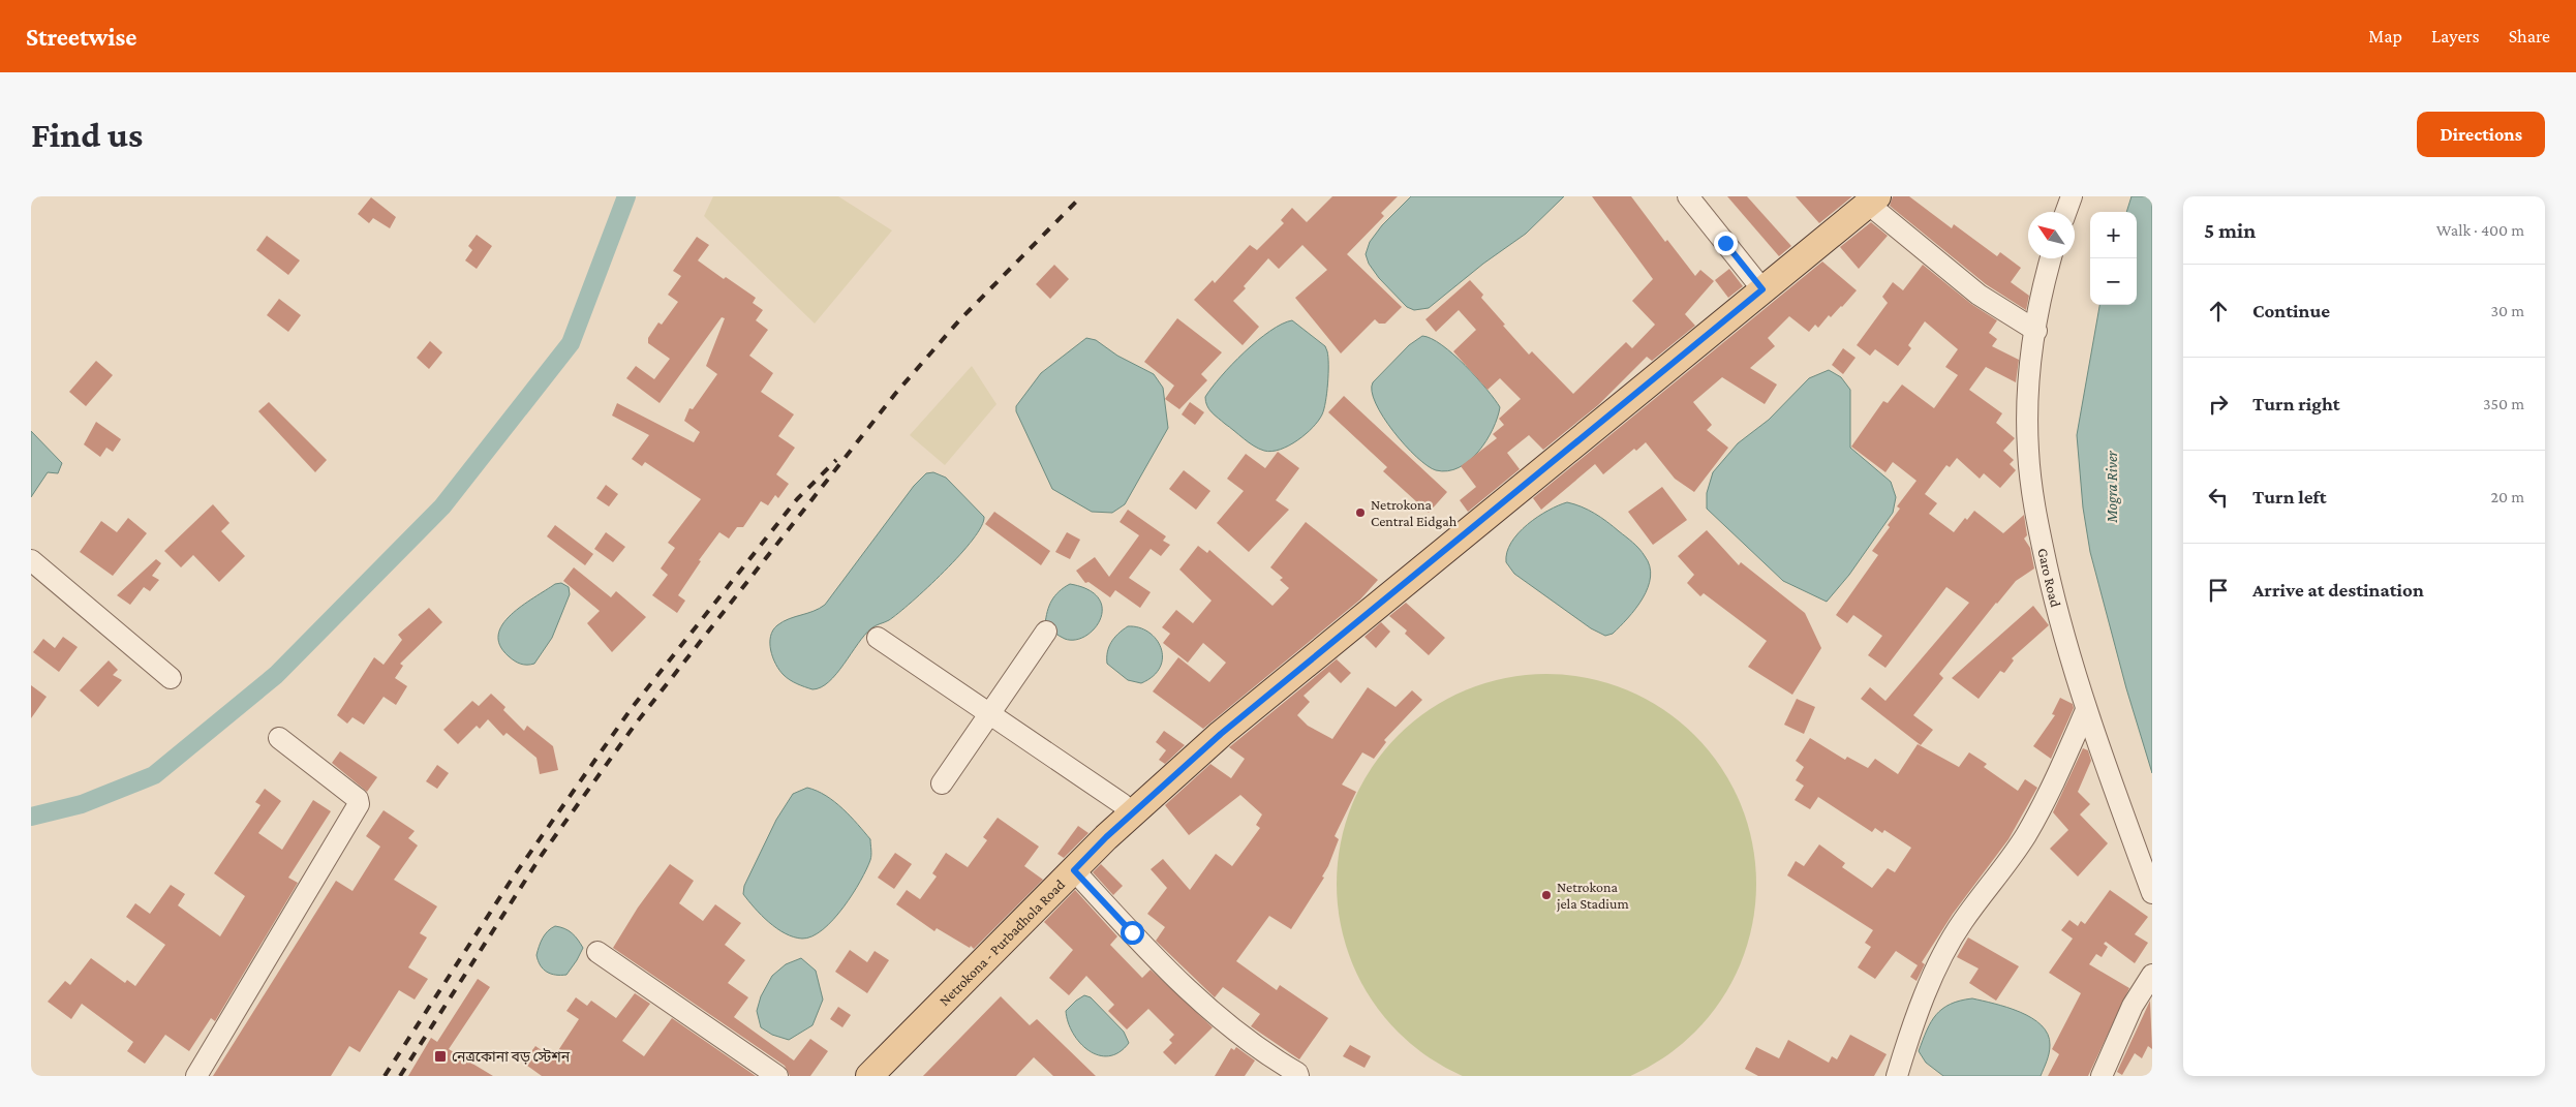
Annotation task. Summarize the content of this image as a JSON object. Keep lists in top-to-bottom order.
{
  "streets": {
    "main road": ["Netrokona - Purbadhola Road"],
    "street": ["Garo Road"]
  },
  "water": ["Mogra River"],
  "places": {
    "other": ["Netrokona Central Eidgah", "Netrokona jela Stadium"],
    "transit": ["নেত্রকোনা বড় স্টেশন"]
  },
  "north": "top left",
  "page": {
    "header": "Streetwise",
    "nav": ["Map", "Layers", "Share"],
    "buttons": "Directions",
    "title": "Find us",
    "heading": ["5 min", "Walk · 400 m"],
    "map_buttons": ["+", "−"],
    "list": [
      ["Continue", "30 m"],
      ["Turn right", "350 m"],
      ["Turn left", "20 m"],
      "Arrive at destination"
    ]
  }
}
